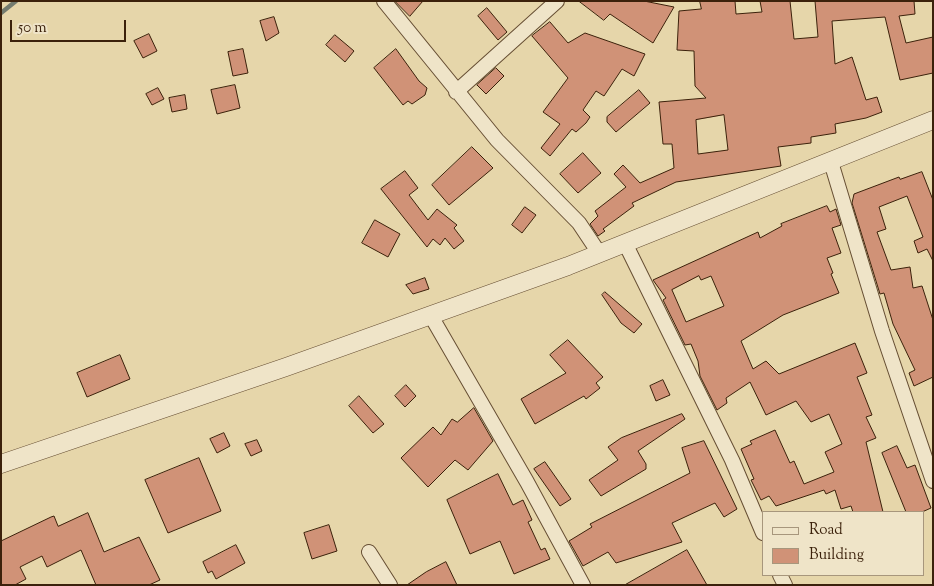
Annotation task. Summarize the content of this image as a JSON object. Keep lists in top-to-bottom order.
{
  "legend": ["Road", "Building"],
  "scale_bar": "50 m"
}
